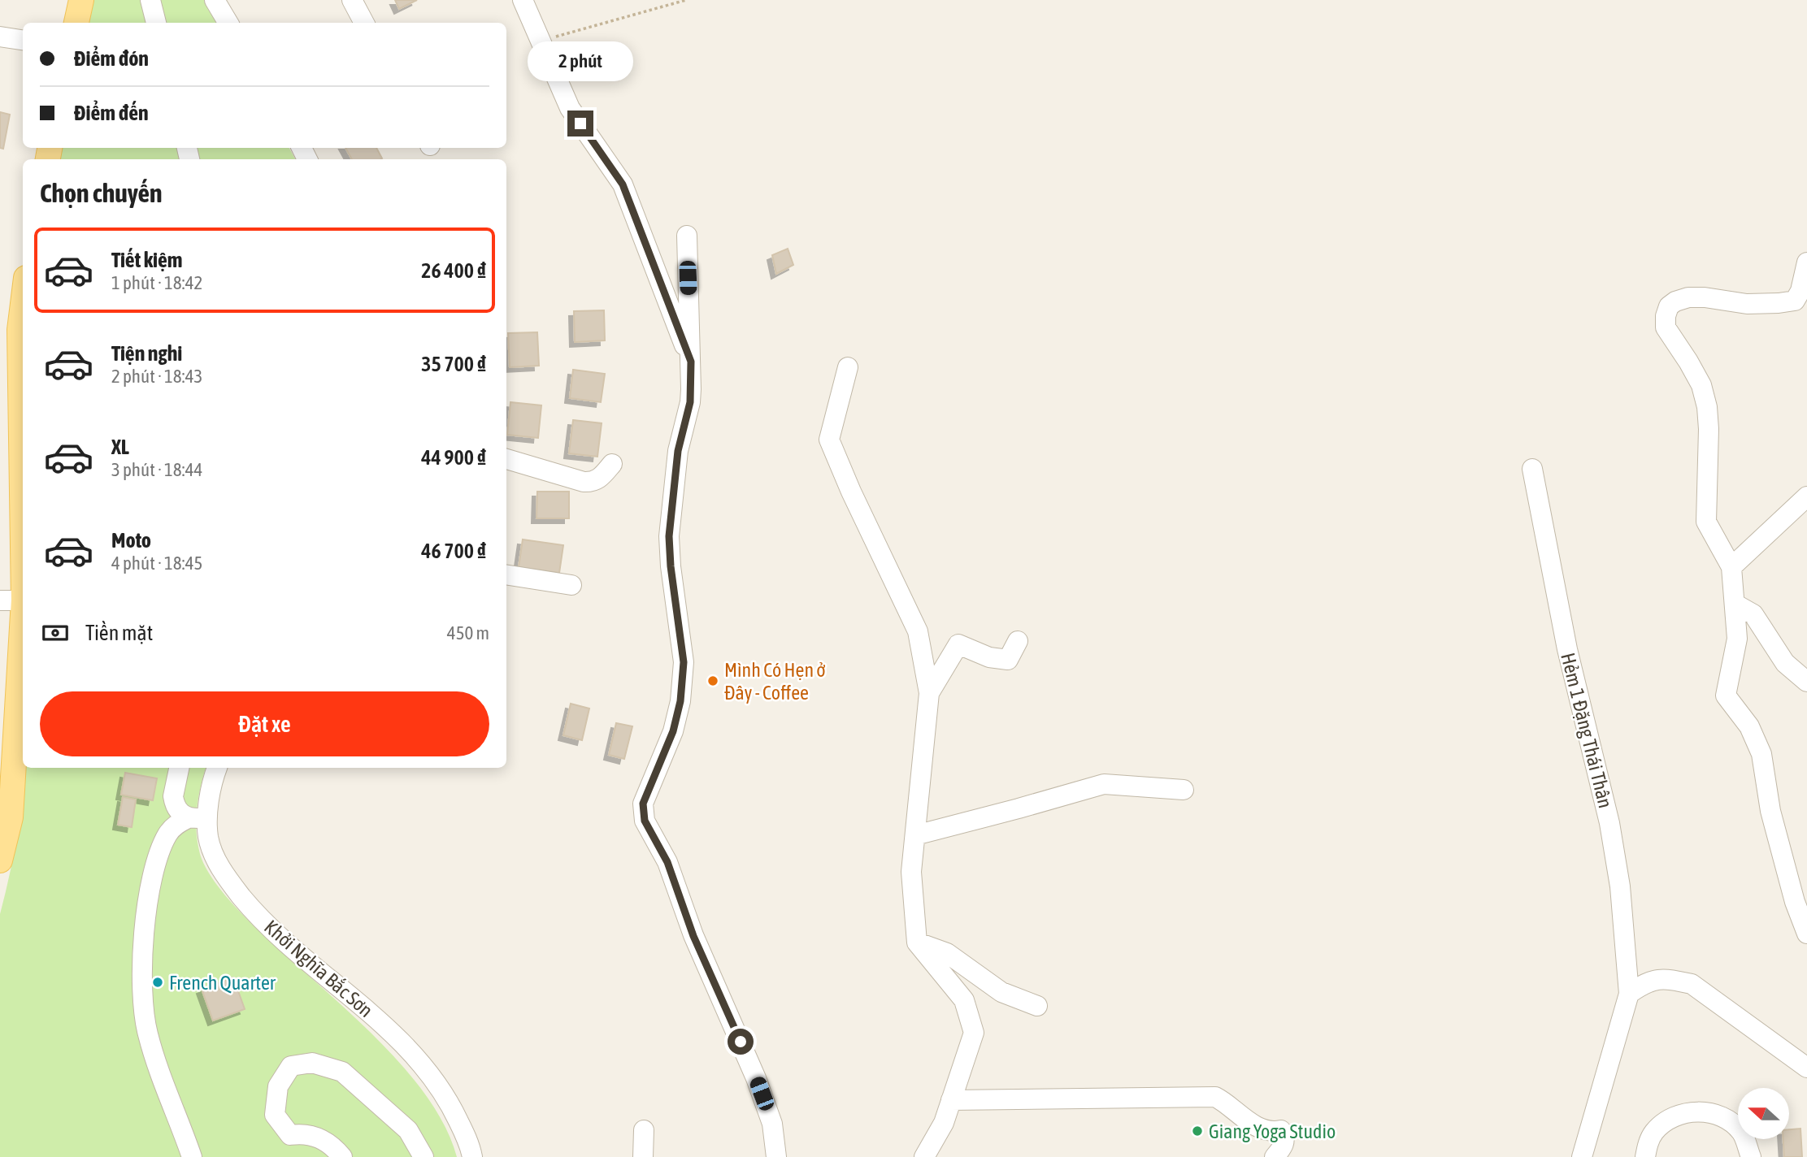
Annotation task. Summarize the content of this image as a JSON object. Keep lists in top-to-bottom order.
{
  "streets": {
    "street": ["Hẻm 1 Đặng Thái Thân", "Khởi Nghĩa Bắc Sơn"]
  },
  "places": ["Mình Có Hẹn ở Đây - Coffee", "French Quarter", "Giang Yoga Studio"],
  "north": "left",
  "page": {
    "banner": ["Điểm đón", "Điểm đến"],
    "bubble": "2 phút",
    "heading": "Chọn chuyến",
    "list": [
      {
        "name": "Tiết kiệm",
        "note": "1 phút · 18:42",
        "value": "26 400 ₫"
      },
      {
        "name": "Tiện nghi",
        "note": "2 phút · 18:43",
        "value": "35 700 ₫"
      },
      {
        "name": "XL",
        "note": "3 phút · 18:44",
        "value": "44 900 ₫"
      },
      {
        "name": "Moto",
        "note": "4 phút · 18:45",
        "value": "46 700 ₫"
      }
    ],
    "pay": ["Tiền mặt", "450 m"],
    "buttons": "Đặt xe"
  }
}
